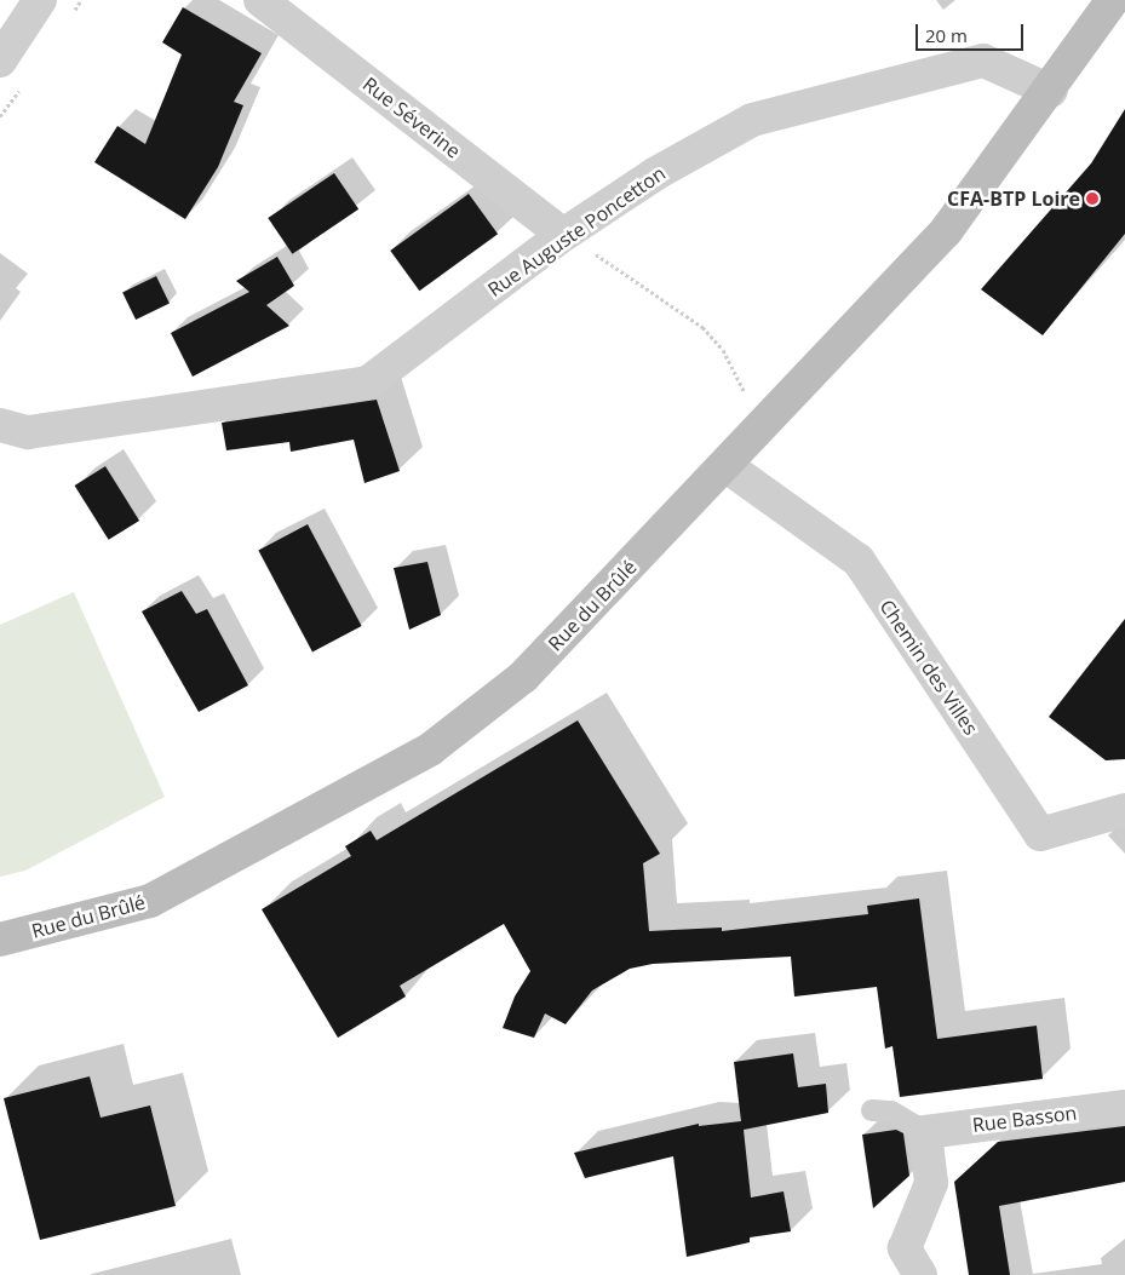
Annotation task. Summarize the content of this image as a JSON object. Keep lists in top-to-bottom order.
{
  "streets": {
    "main road": ["Rue du Brûlé"],
    "street": [
      "Rue Séverine",
      "Rue Auguste Poncetton",
      "Chemin des Villes",
      "Rue Basson"
    ]
  },
  "crossings": [
    ["Rue Séverine", "Rue Auguste Poncetton"],
    ["Rue Auguste Poncetton", "Rue du Brûlé"],
    ["Rue du Brûlé", "Chemin des Villes"]
  ],
  "places": ["CFA-BTP Loire"],
  "scale_bar": "20 m"
}
